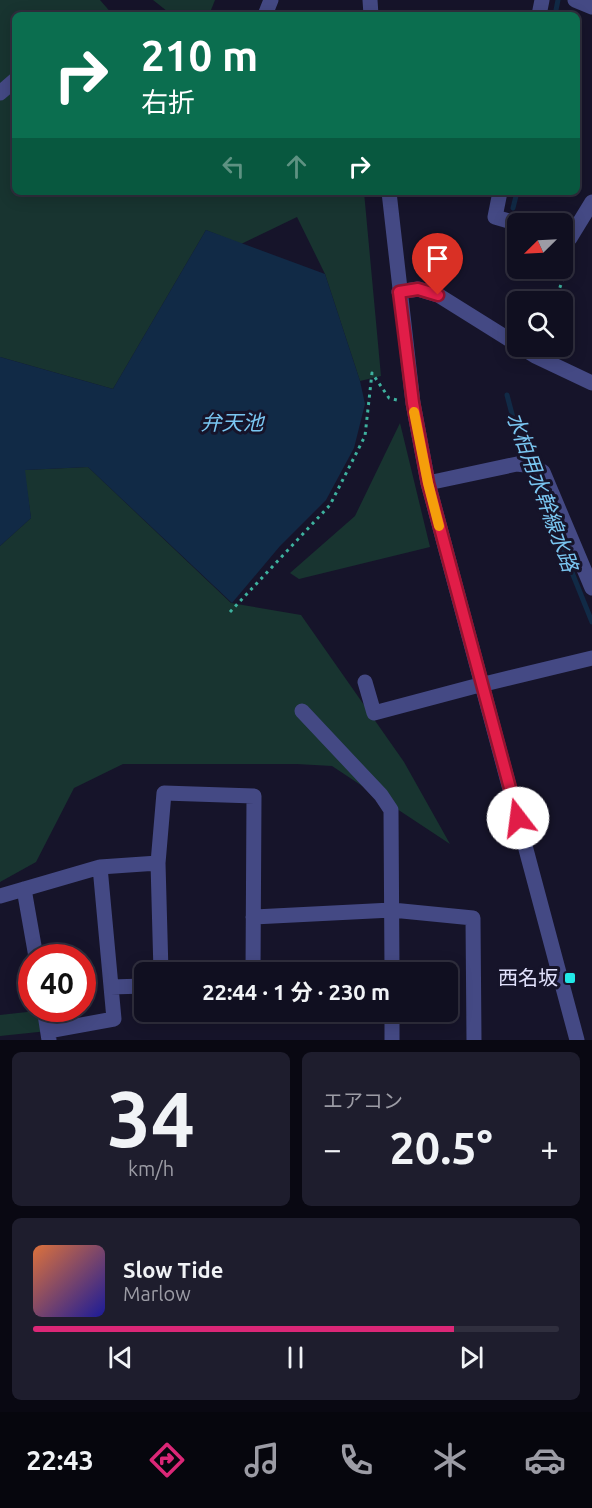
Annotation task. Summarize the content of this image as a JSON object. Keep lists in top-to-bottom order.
{
  "water": ["弁天池", "水柏用水幹線水路"],
  "places": {
    "transit": ["西名坂"]
  },
  "north": "bottom left",
  "page": {
    "turn": ["210 m", "右折"],
    "limit": "40",
    "trip": "22:44 · 1 分 · 230 m",
    "tile": [
      ["34", "km/h"],
      "エアコン"
    ],
    "heat": ["−", "20.5°", "+"],
    "song": ["Slow Tide", "Marlow"],
    "tabs": "22:43"
  }
}
